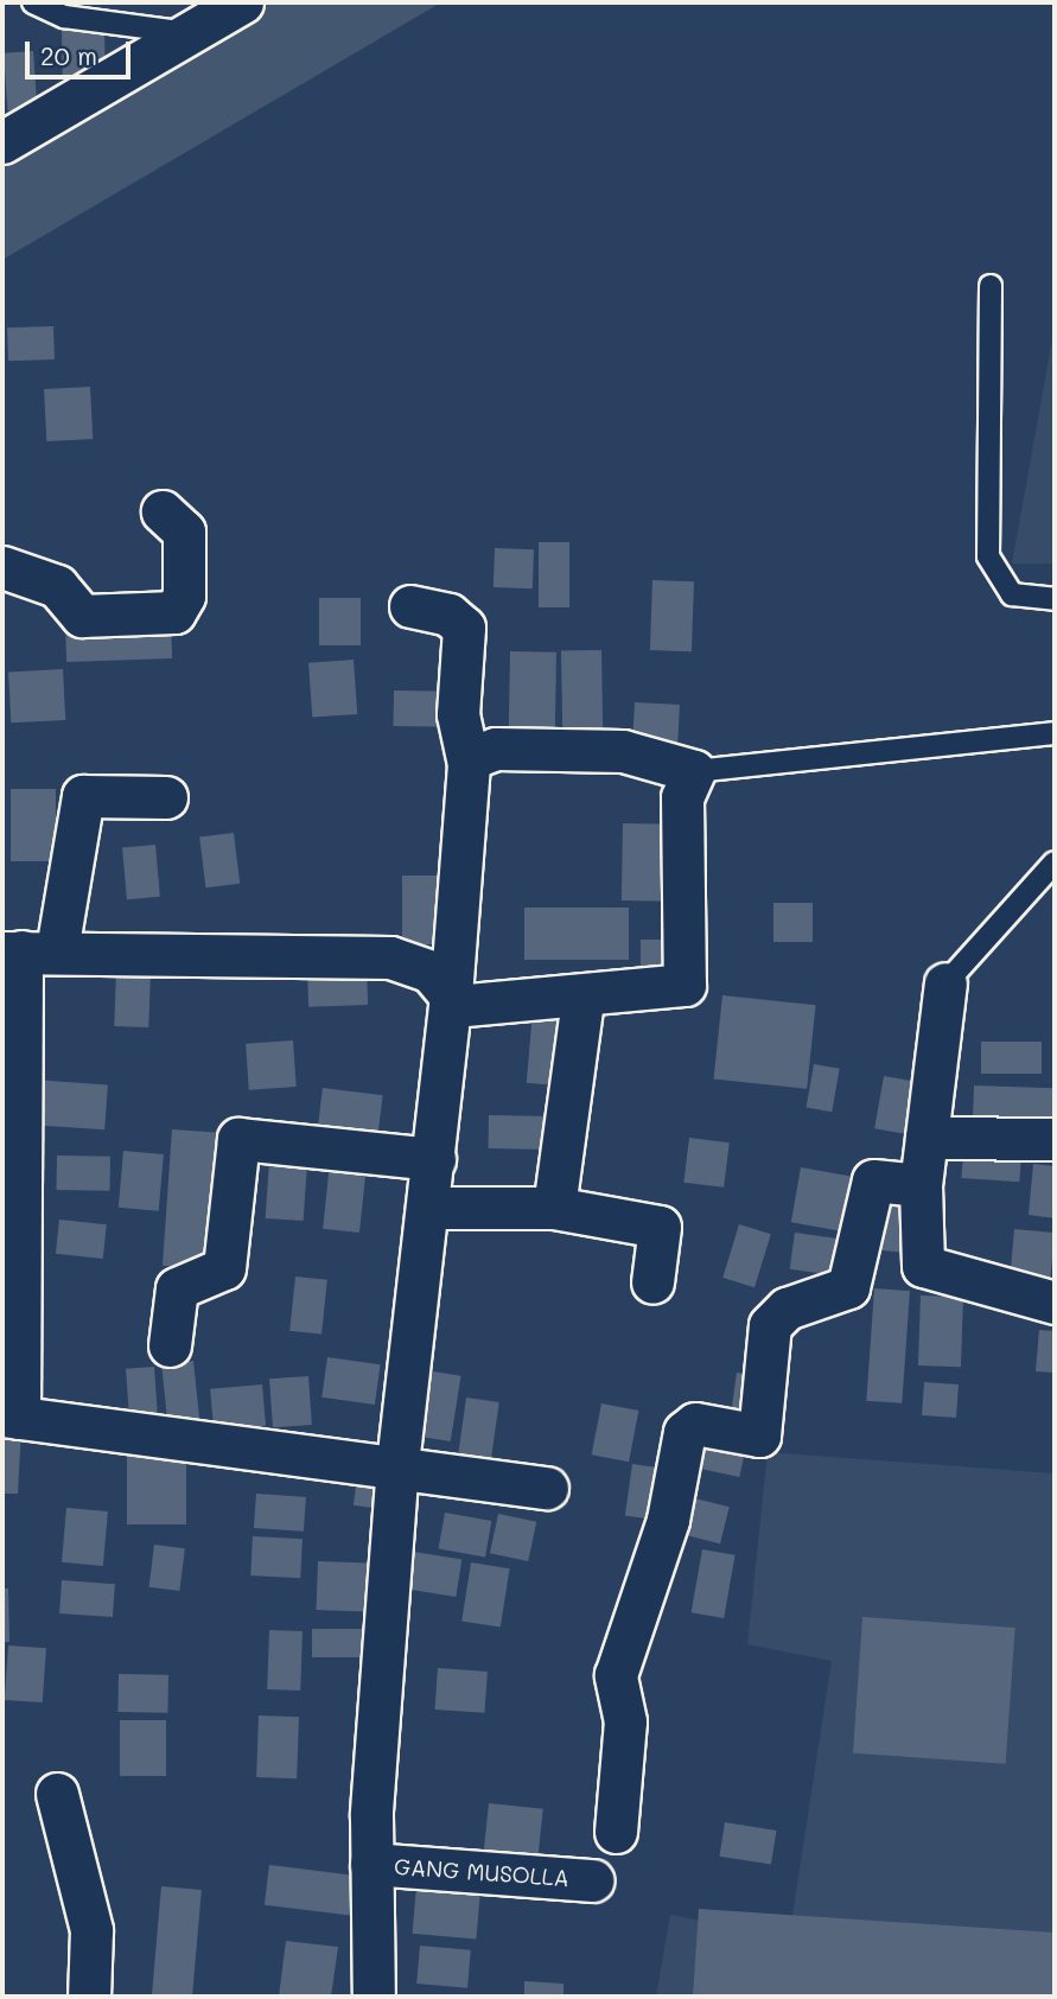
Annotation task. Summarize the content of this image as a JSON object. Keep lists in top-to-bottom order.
{
  "streets": {
    "street": ["GANG MUSOLLA"]
  },
  "scale_bar": "20 m"
}
